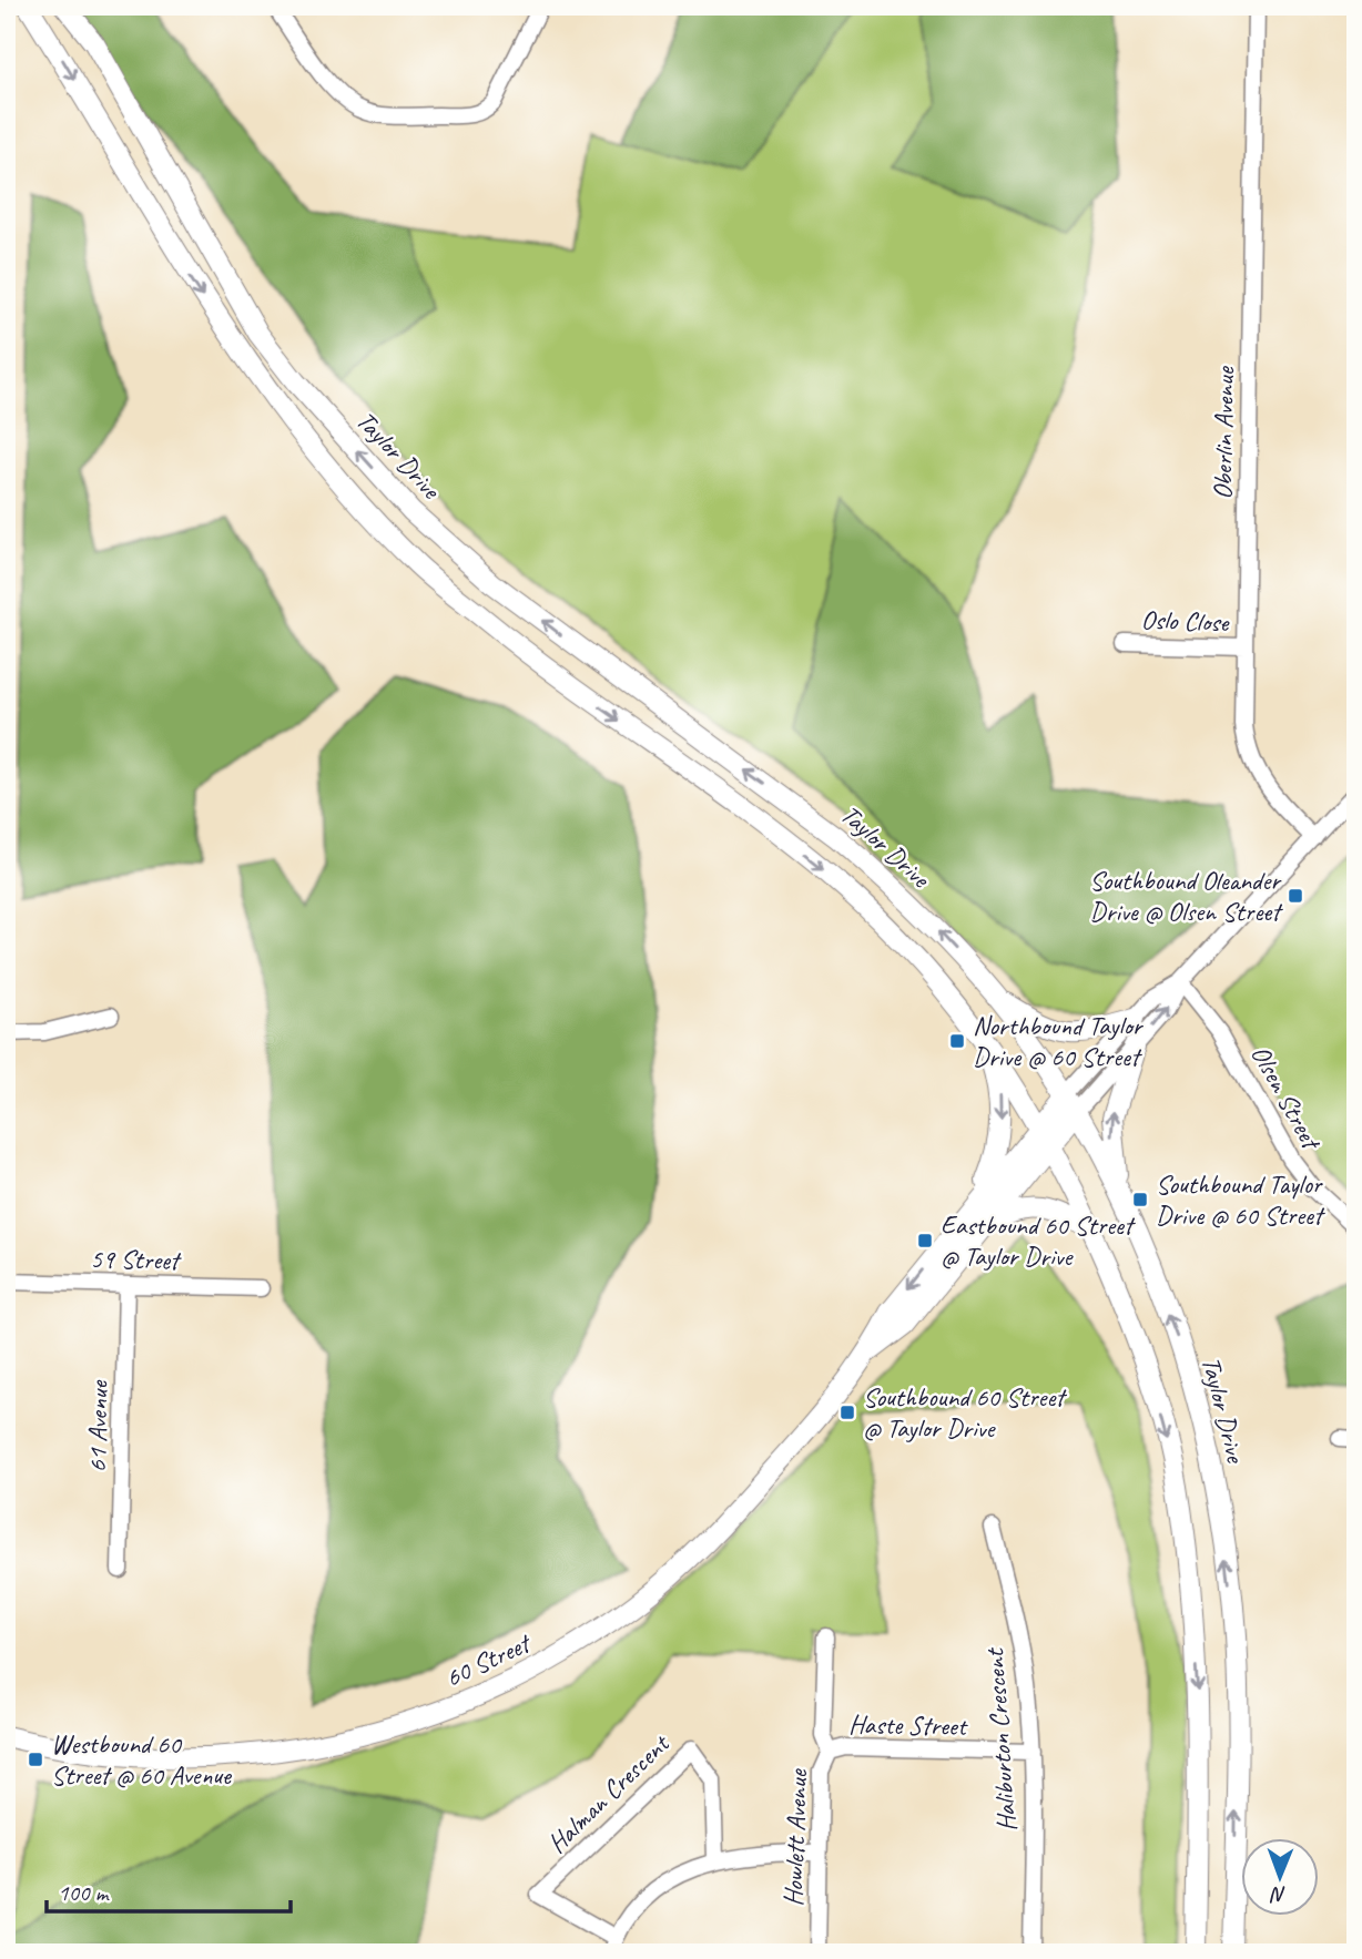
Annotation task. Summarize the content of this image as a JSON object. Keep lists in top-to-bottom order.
{
  "streets": {
    "main road": ["Taylor Drive", "60 Street"],
    "street": [
      "Oberlin Avenue",
      "Oslo Close",
      "Olsen Street",
      "59 Street",
      "61 Avenue",
      "Haste Street",
      "Haliburton Crescent",
      "Halman Crescent",
      "Howlett Avenue"
    ]
  },
  "crossings": [
    ["Oberlin Avenue", "Oslo Close"],
    ["59 Street", "61 Avenue"],
    ["Haste Street", "Haliburton Crescent"],
    ["Haste Street", "Howlett Avenue"],
    ["Halman Crescent", "Howlett Avenue"]
  ],
  "places": {
    "transit": [
      "Southbound Oleander Drive @ Olsen Street",
      "Northbound Taylor Drive @ 60 Street",
      "Southbound Taylor Drive @ 60 Street",
      "Eastbound 60 Street @ Taylor Drive",
      "Southbound 60 Street @ Taylor Drive",
      "Westbound 60 Street @ 60 Avenue"
    ]
  },
  "scale_bar": "100 m",
  "north": "bottom"
}
